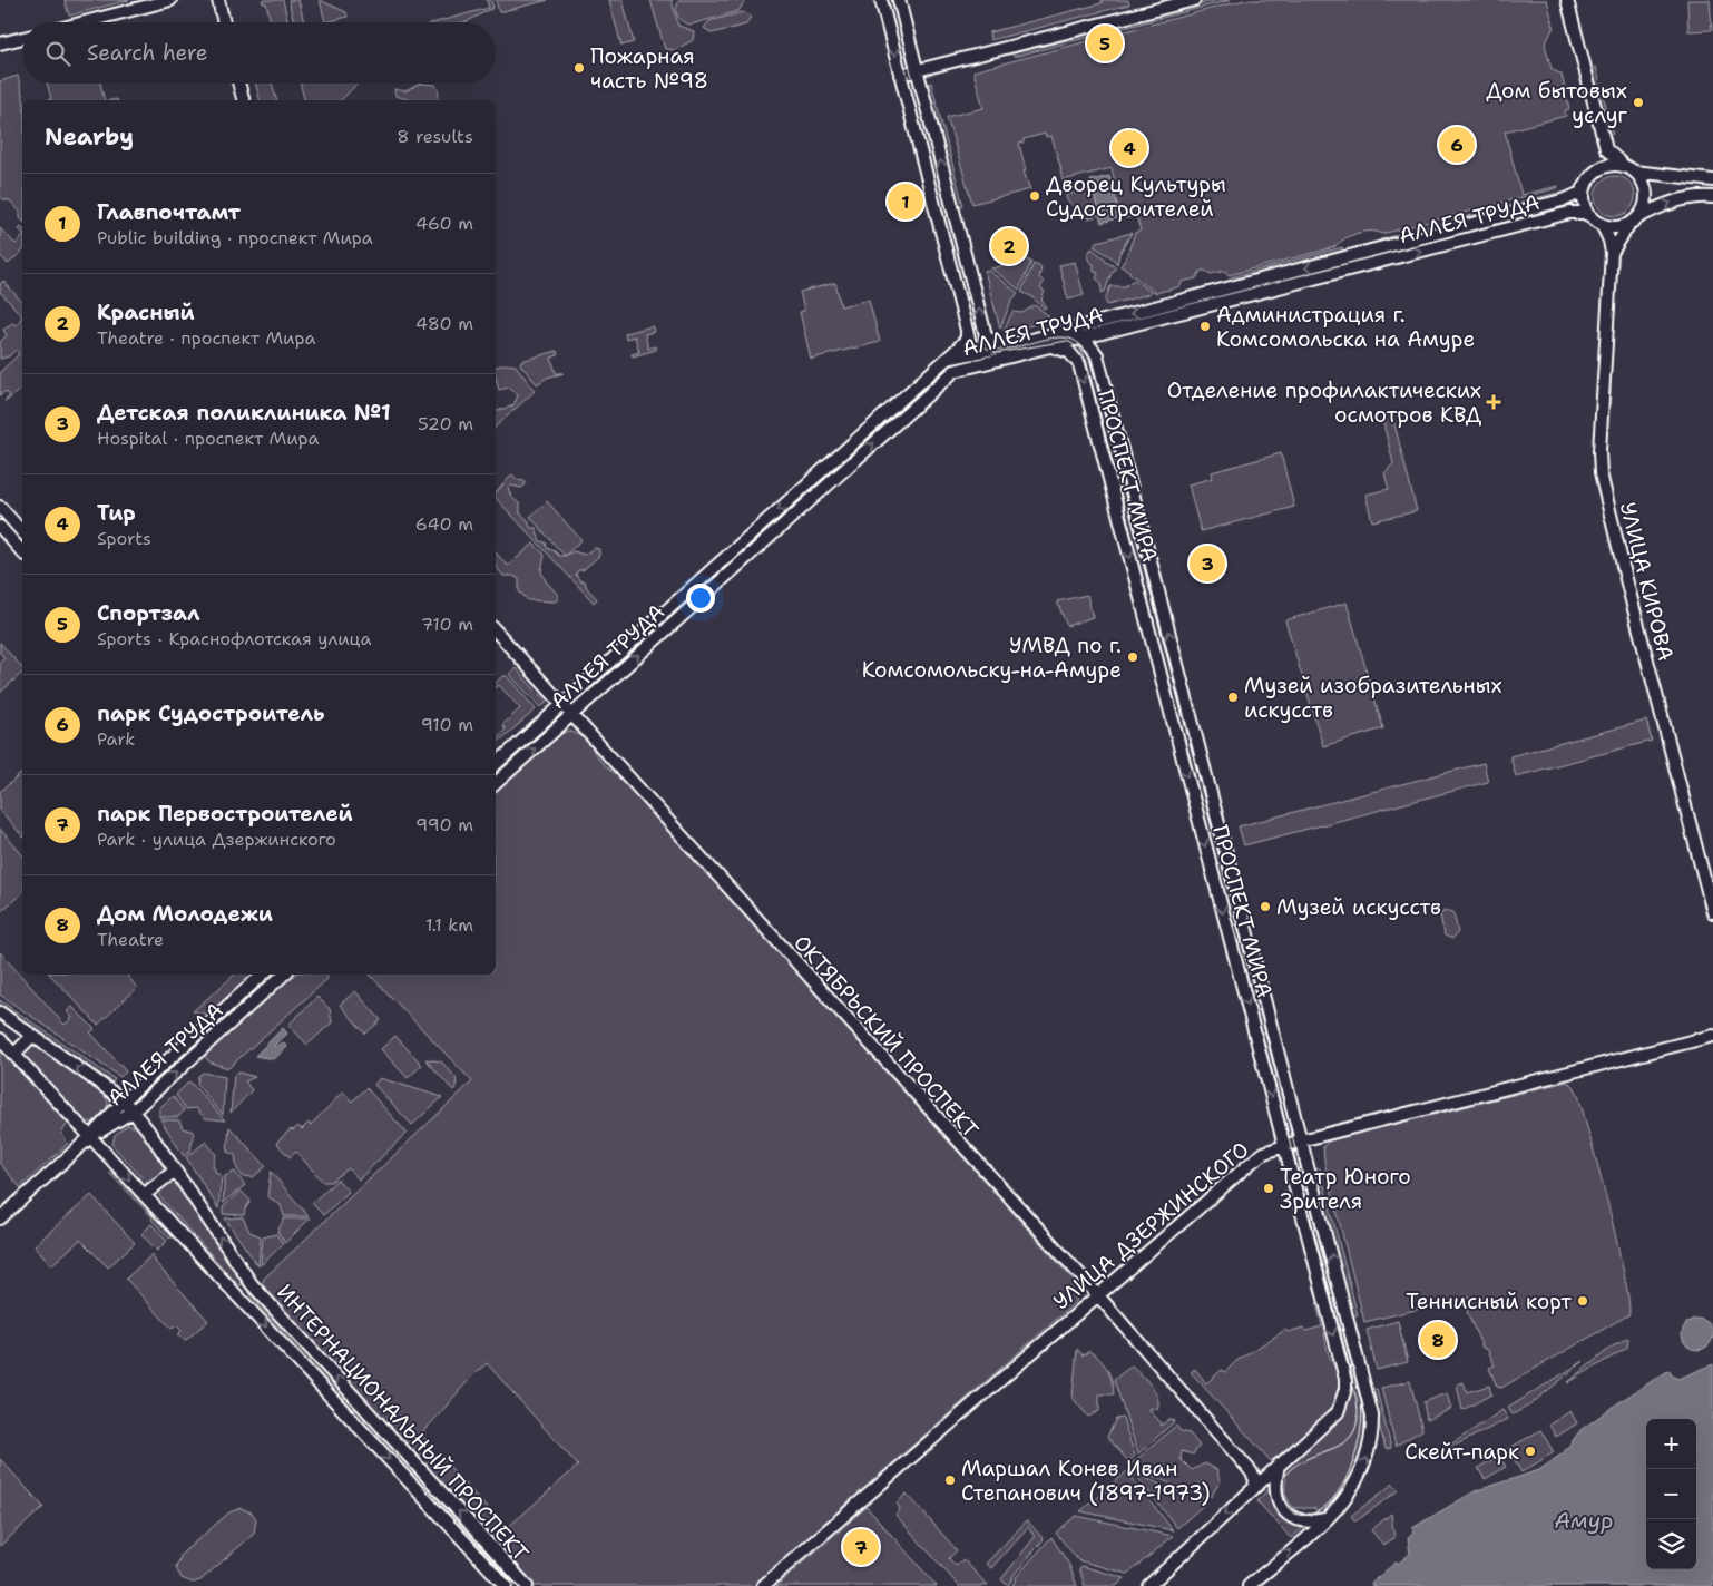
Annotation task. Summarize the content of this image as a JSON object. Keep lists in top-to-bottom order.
{
  "streets": {
    "main road": [
      "АЛЛЕЯ ТРУДА",
      "ПРОСПЕКТ МИРА",
      "УЛИЦА КИРОВА",
      "ОКТЯБРЬСКИЙ ПРОСПЕКТ",
      "УЛИЦА ДЗЕРЖИНСКОГО",
      "ИНТЕРНАЦИОНАЛЬНЫЙ ПРОСПЕКТ"
    ]
  },
  "crossings": [
    ["АЛЛЕЯ ТРУДА", "ПРОСПЕКТ МИРА"],
    ["АЛЛЕЯ ТРУДА", "УЛИЦА КИРОВА"],
    ["АЛЛЕЯ ТРУДА", "ОКТЯБРЬСКИЙ ПРОСПЕКТ"],
    ["АЛЛЕЯ ТРУДА", "ИНТЕРНАЦИОНАЛЬНЫЙ ПРОСПЕКТ"],
    ["ПРОСПЕКТ МИРА", "УЛИЦА ДЗЕРЖИНСКОГО"],
    ["ОКТЯБРЬСКИЙ ПРОСПЕКТ", "УЛИЦА ДЗЕРЖИНСКОГО"]
  ],
  "water": ["Амур"],
  "places": {
    "other": [
      "Пожарная часть №98",
      "Дом бытовых услуг",
      "Дворец Культуры Судостроителей",
      "Администрация г. Комсомольска на Амуре",
      "УМВД по г. Комсомольску-на-Амуре",
      "Музей изобразительных искусств",
      "Музей искусств",
      "Театр Юного Зрителя",
      "Теннисный корт",
      "Скейт-парк",
      "Маршал Конев Иван Степанович (1897-1973)"
    ],
    "health": ["Отделение профилактических осмотров КВД"]
  },
  "page": {
    "search": "Search here",
    "pins": [
      "5",
      "6",
      "4",
      "1",
      "2",
      "3",
      "8",
      "7"
    ],
    "heading": ["Nearby", "8 results"],
    "list": [
      {
        "mark": "1",
        "name": "Главпочтамт",
        "note": "Public building · проспект Мира",
        "value": "460 m"
      },
      {
        "mark": "2",
        "name": "Красный",
        "note": "Theatre · проспект Мира",
        "value": "480 m"
      },
      {
        "mark": "3",
        "name": "Детская поликлиника №1",
        "note": "Hospital · проспект Мира",
        "value": "520 m"
      },
      {
        "mark": "4",
        "name": "Тир",
        "note": "Sports",
        "value": "640 m"
      },
      {
        "mark": "5",
        "name": "Спортзал",
        "note": "Sports · Краснофлотская улица",
        "value": "710 m"
      },
      {
        "mark": "6",
        "name": "парк Судостроитель",
        "note": "Park",
        "value": "910 m"
      },
      {
        "mark": "7",
        "name": "парк Первостроителей",
        "note": "Park · улица Дзержинского",
        "value": "990 m"
      },
      {
        "mark": "8",
        "name": "Дом Молодежи",
        "note": "Theatre",
        "value": "1.1 km"
      }
    ],
    "map_buttons": ["+", "−"]
  }
}
